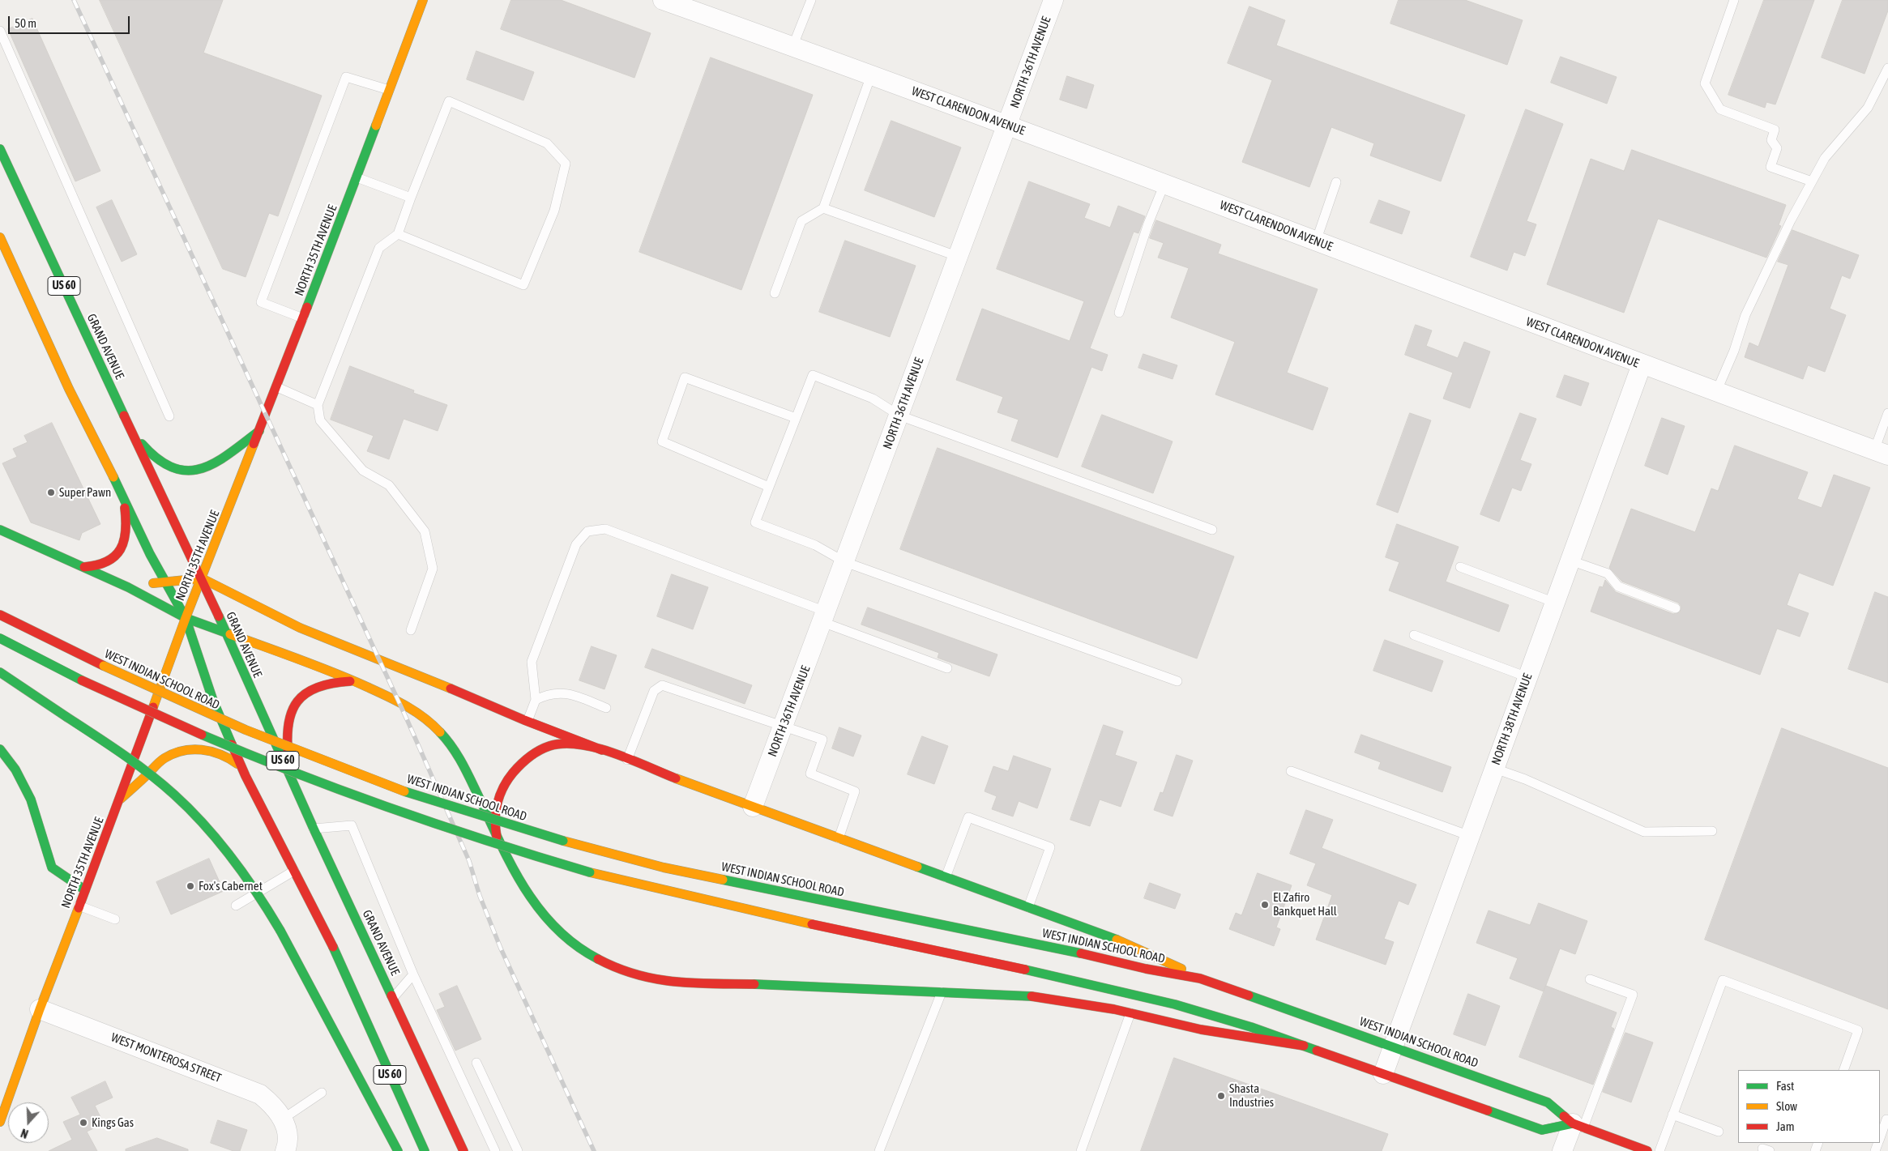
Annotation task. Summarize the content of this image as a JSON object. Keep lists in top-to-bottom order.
{
  "streets": {
    "main road": [
      "NORTH 35TH AVENUE",
      "US 60",
      "GRAND AVENUE",
      "WEST INDIAN SCHOOL ROAD"
    ],
    "street": [
      "NORTH 36TH AVENUE",
      "WEST CLARENDON AVENUE",
      "NORTH 38TH AVENUE",
      "WEST MONTEROSA STREET"
    ]
  },
  "crossings": [
    ["NORTH 36TH AVENUE", "WEST CLARENDON AVENUE"],
    ["WEST CLARENDON AVENUE", "NORTH 38TH AVENUE"],
    ["NORTH 35TH AVENUE", "US 60"],
    ["NORTH 35TH AVENUE", "GRAND AVENUE"],
    ["NORTH 35TH AVENUE", "WEST MONTEROSA STREET"],
    ["WEST INDIAN SCHOOL ROAD", "NORTH 38TH AVENUE"]
  ],
  "places": [
    "Super Pawn",
    "Fox's Cabernet",
    "El Zafiro Bankquet Hall",
    "Shasta Industries",
    "Kings Gas"
  ],
  "legend": ["Fast", "Slow", "Jam"],
  "scale_bar": "50 m",
  "north": "bottom"
}
